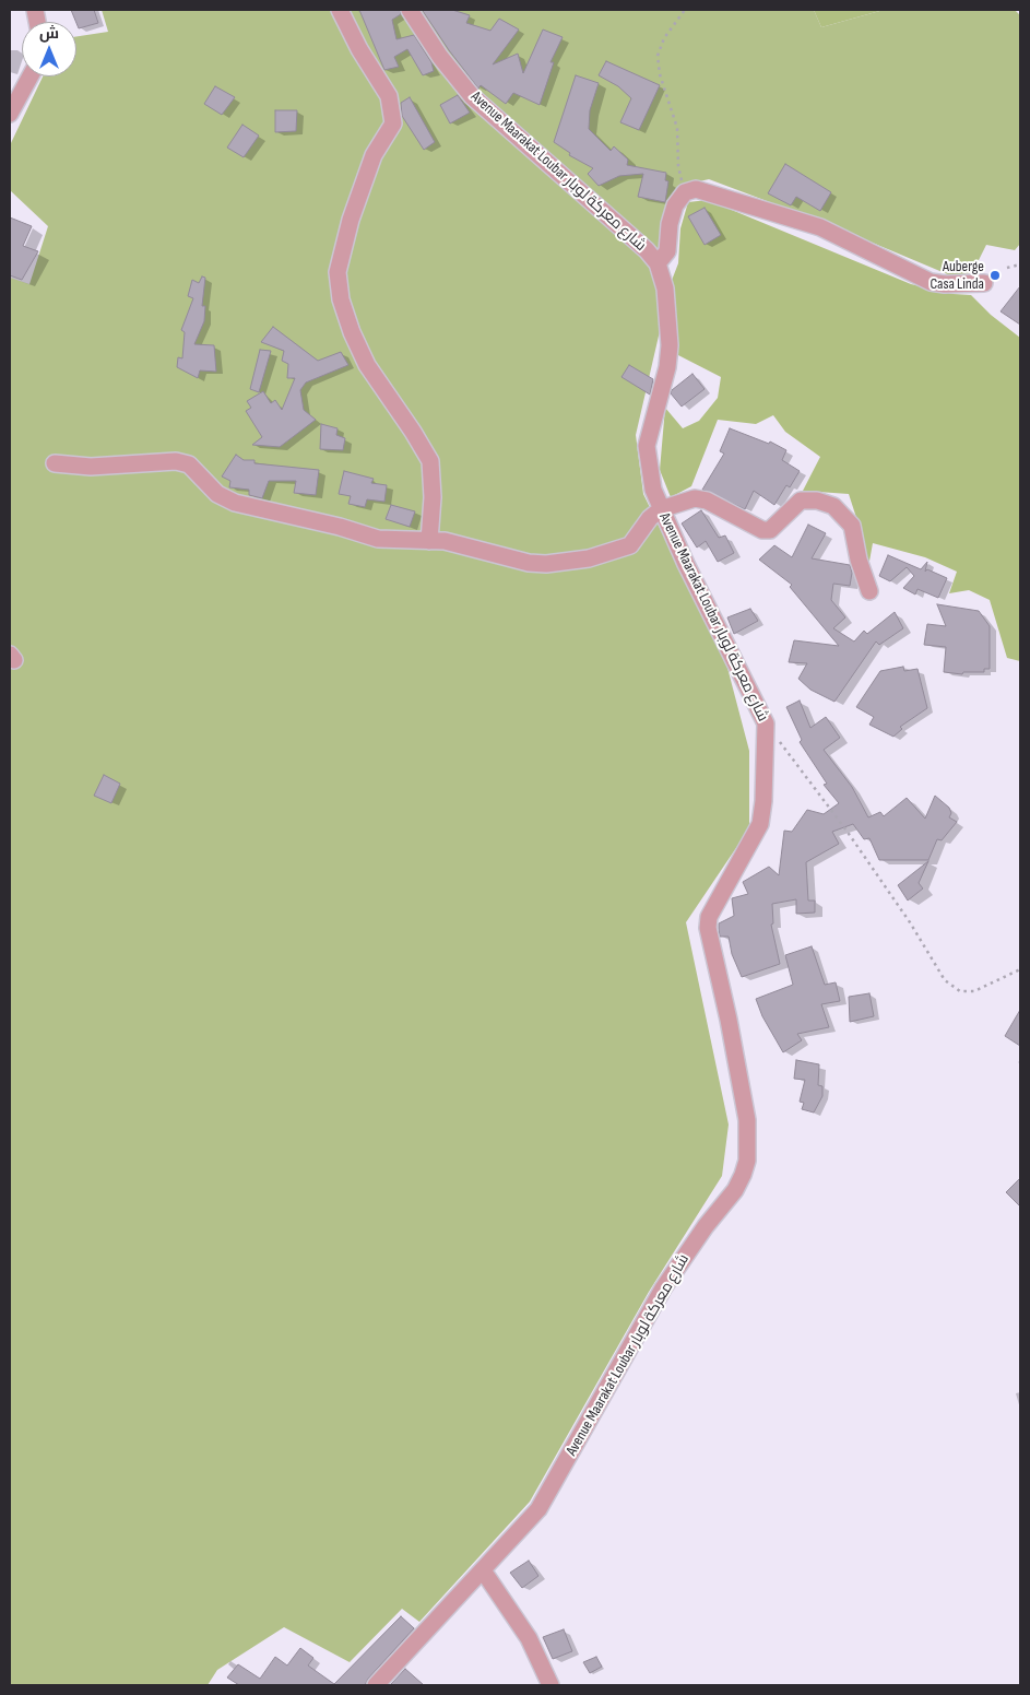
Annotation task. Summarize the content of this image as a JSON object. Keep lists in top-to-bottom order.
{
  "streets": {
    "street": ["Avenue Maarakat Loubar شارع معركة لوبار"]
  },
  "places": ["Auberge Casa Linda"],
  "north": "top"
}
